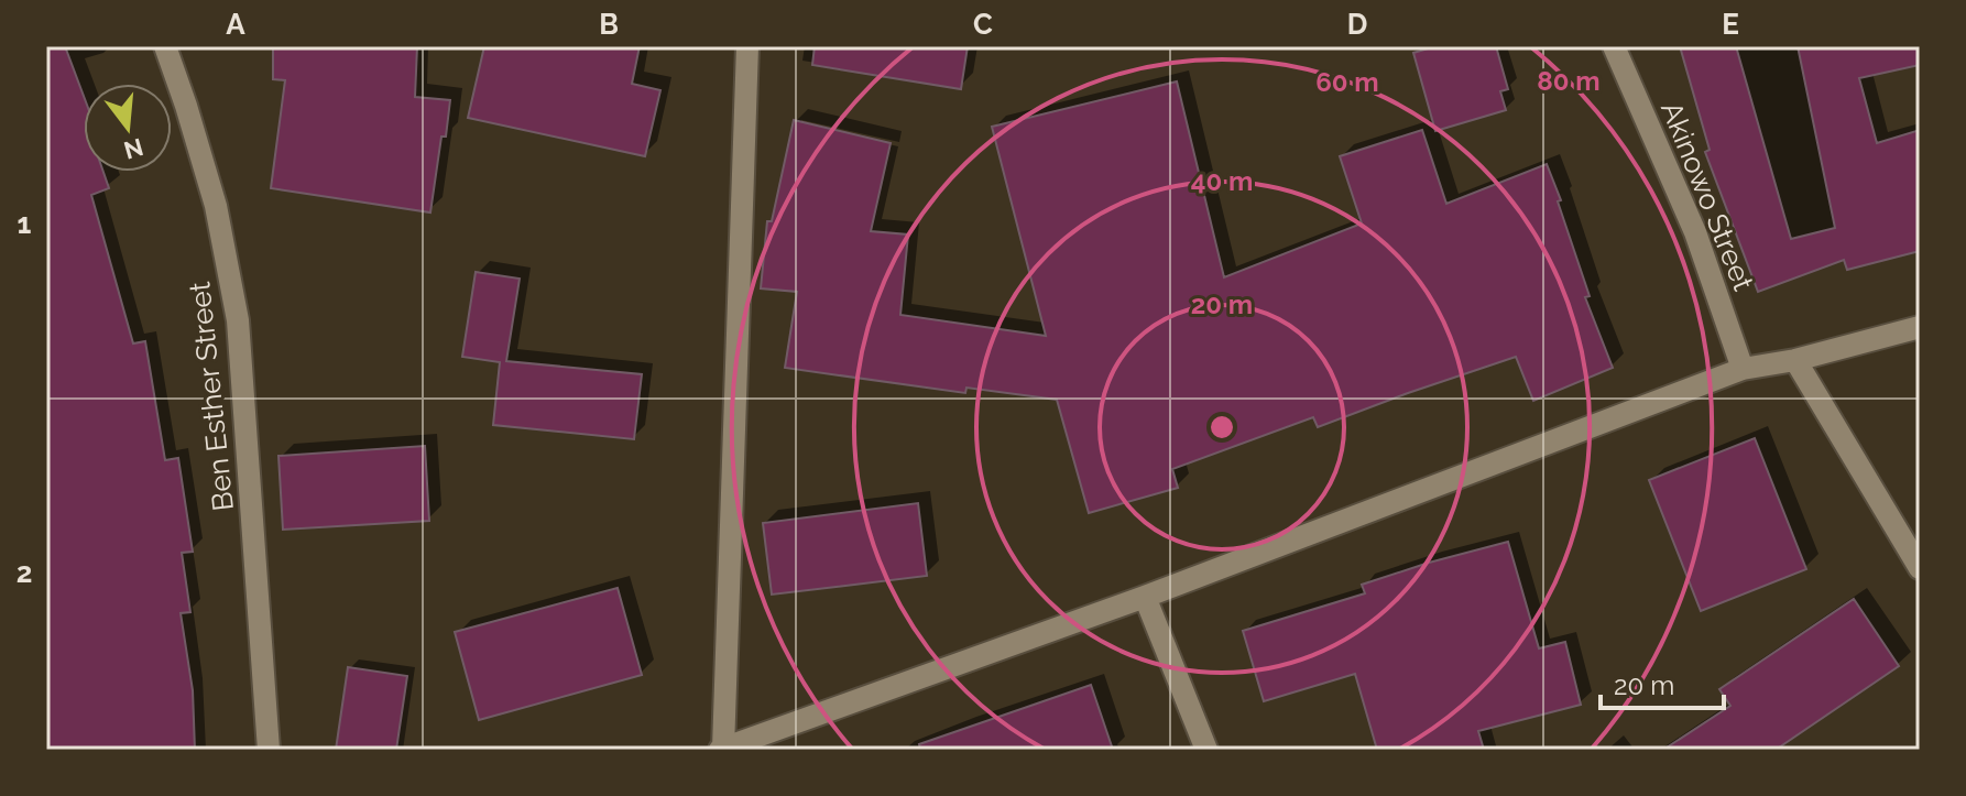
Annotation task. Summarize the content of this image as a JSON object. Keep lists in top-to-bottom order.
{
  "streets": {
    "street": ["Akinowo Street", "Ben Esther Street"]
  },
  "scale_bar": "20 m",
  "north": "bottom",
  "grid": {
    "columns": [
      "A",
      "B",
      "C",
      "D",
      "E"
    ],
    "rows": ["1", "2"]
  },
  "rings": [
    "80 m",
    "60 m",
    "40 m",
    "20 m"
  ]
}
